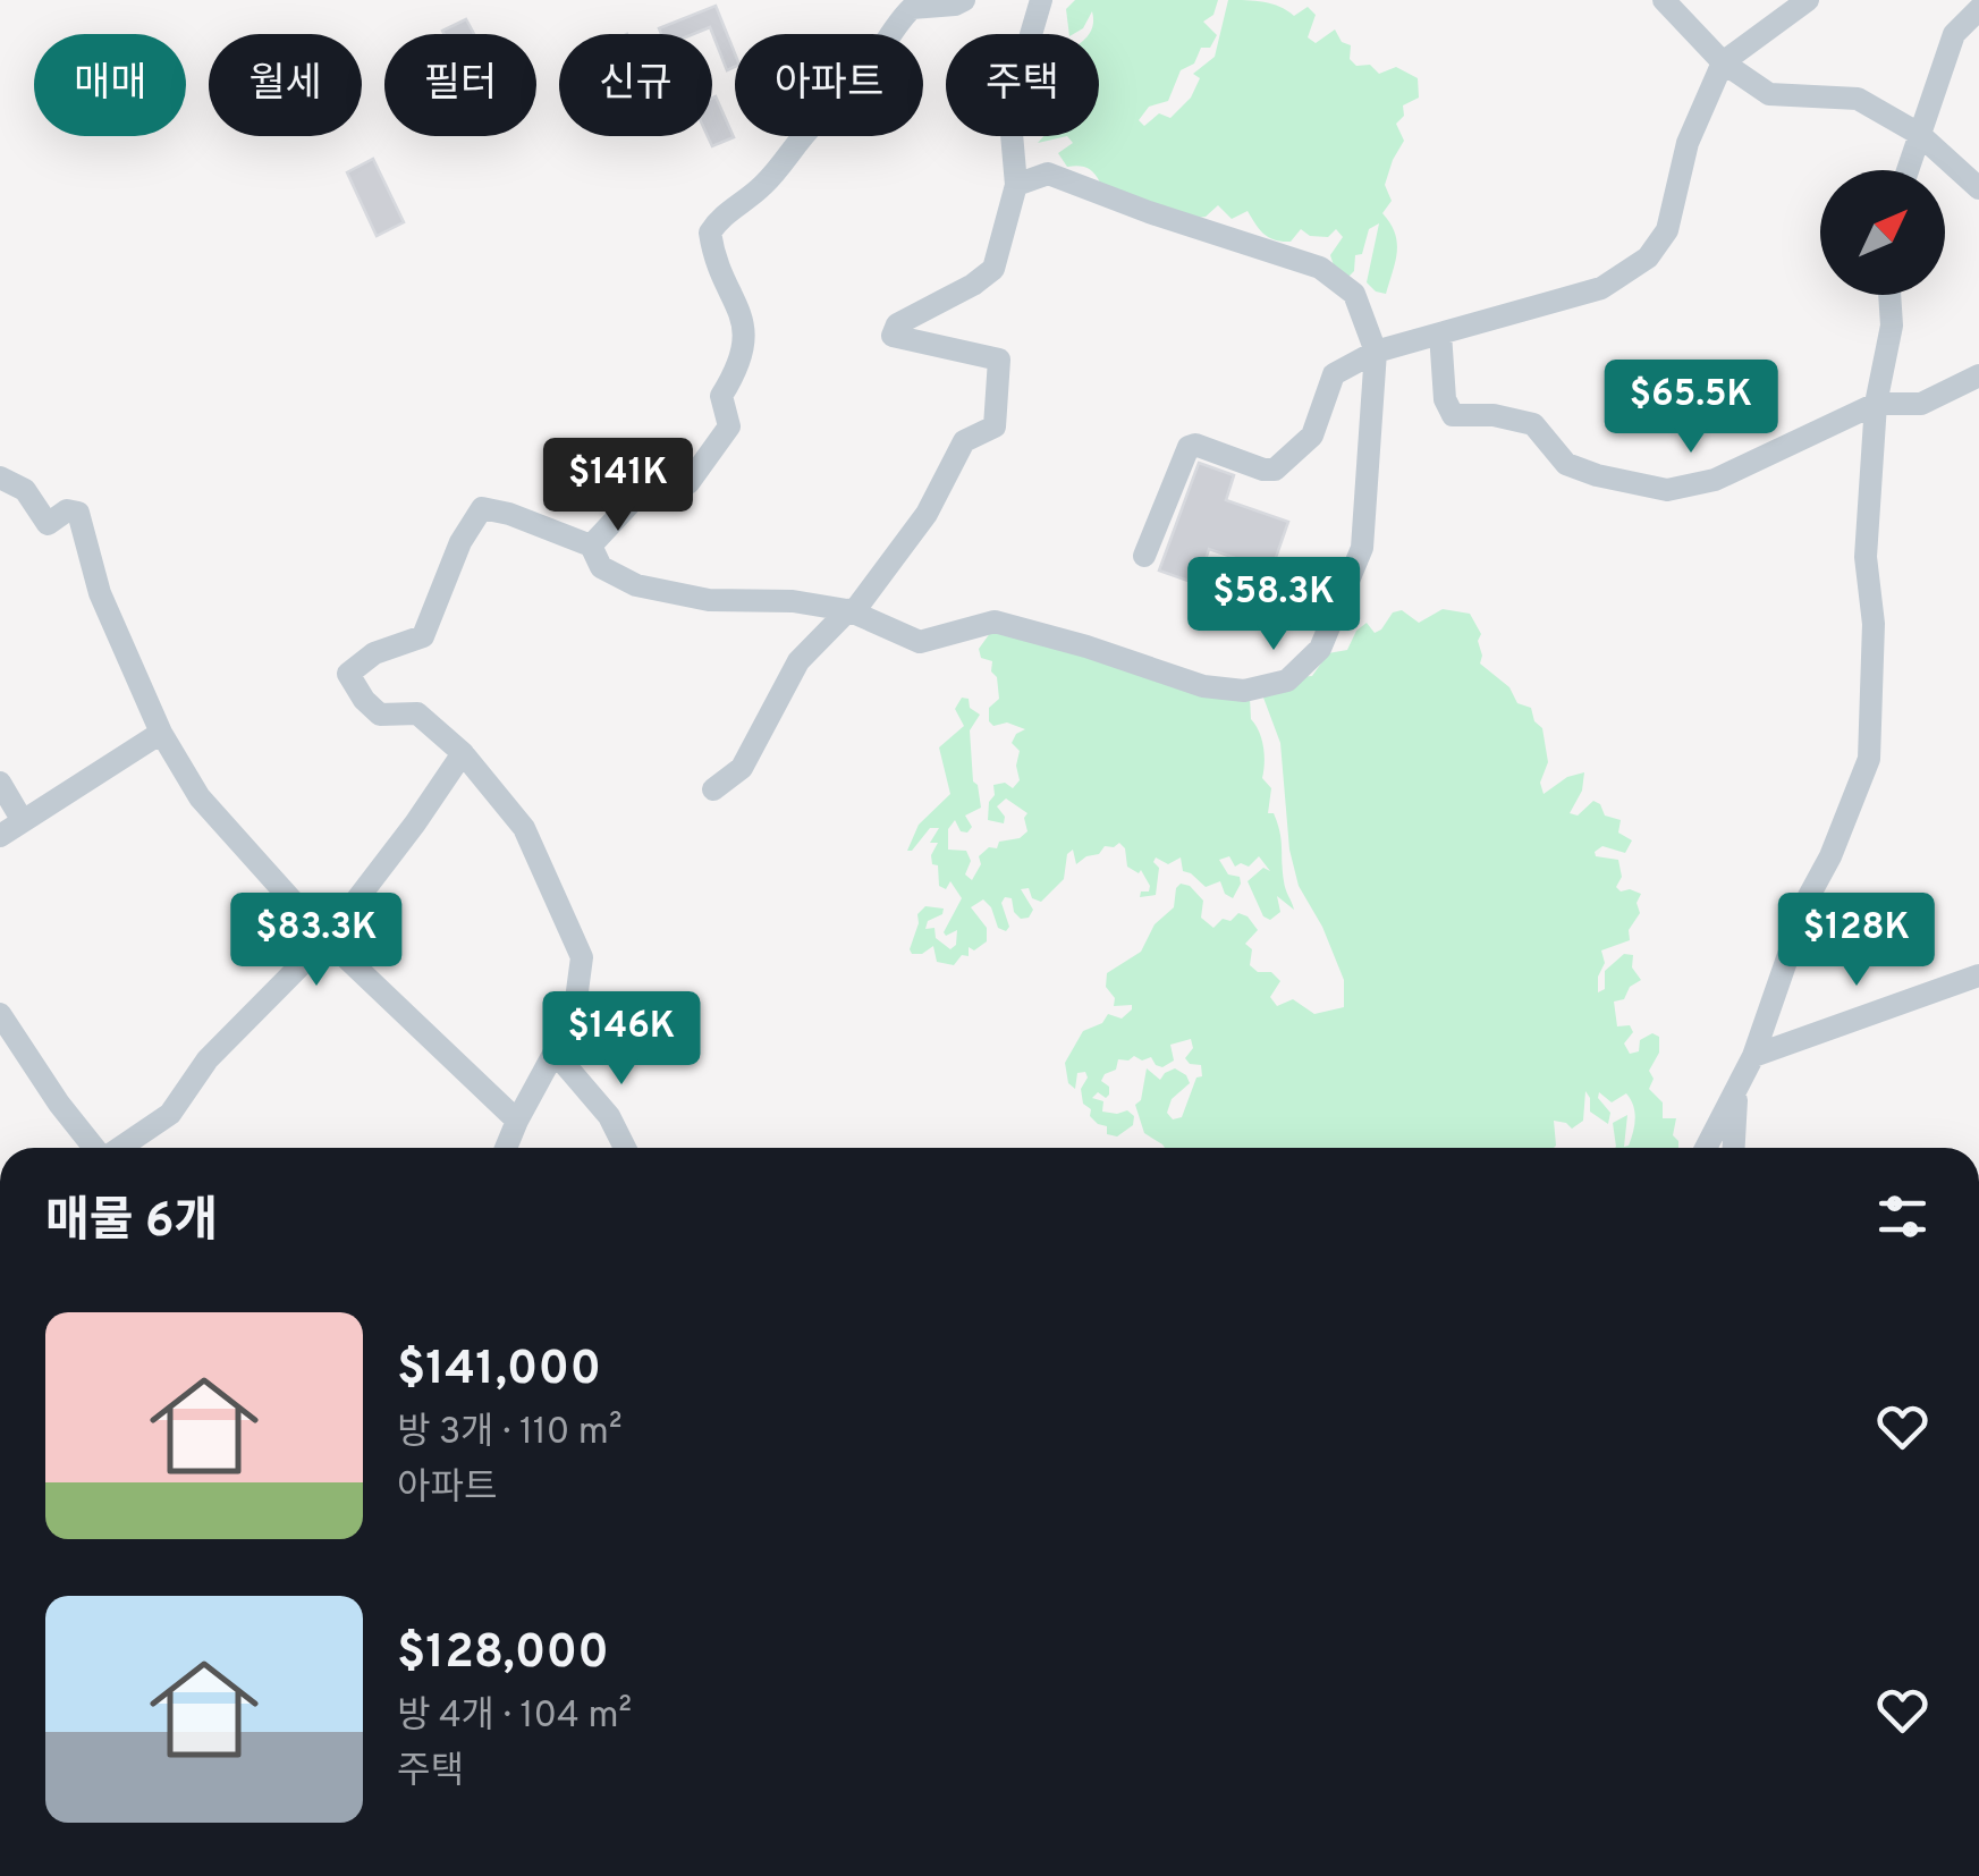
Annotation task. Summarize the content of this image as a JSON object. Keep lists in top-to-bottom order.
{
  "north": "top right",
  "page": {
    "chip": [
      "매매",
      "월세",
      "필터",
      "신규",
      "아파트",
      "주택"
    ],
    "price": [
      "$65.5K",
      "$141K",
      "$58.3K",
      "$83.3K",
      "$128K",
      "$146K"
    ],
    "heading": "매물 6개",
    "list": [
      {
        "name": "$141,000",
        "note": "방 3개 · 110 m² · 아파트"
      },
      {
        "name": "$128,000",
        "note": "방 4개 · 104 m² · 주택"
      }
    ]
  }
}
